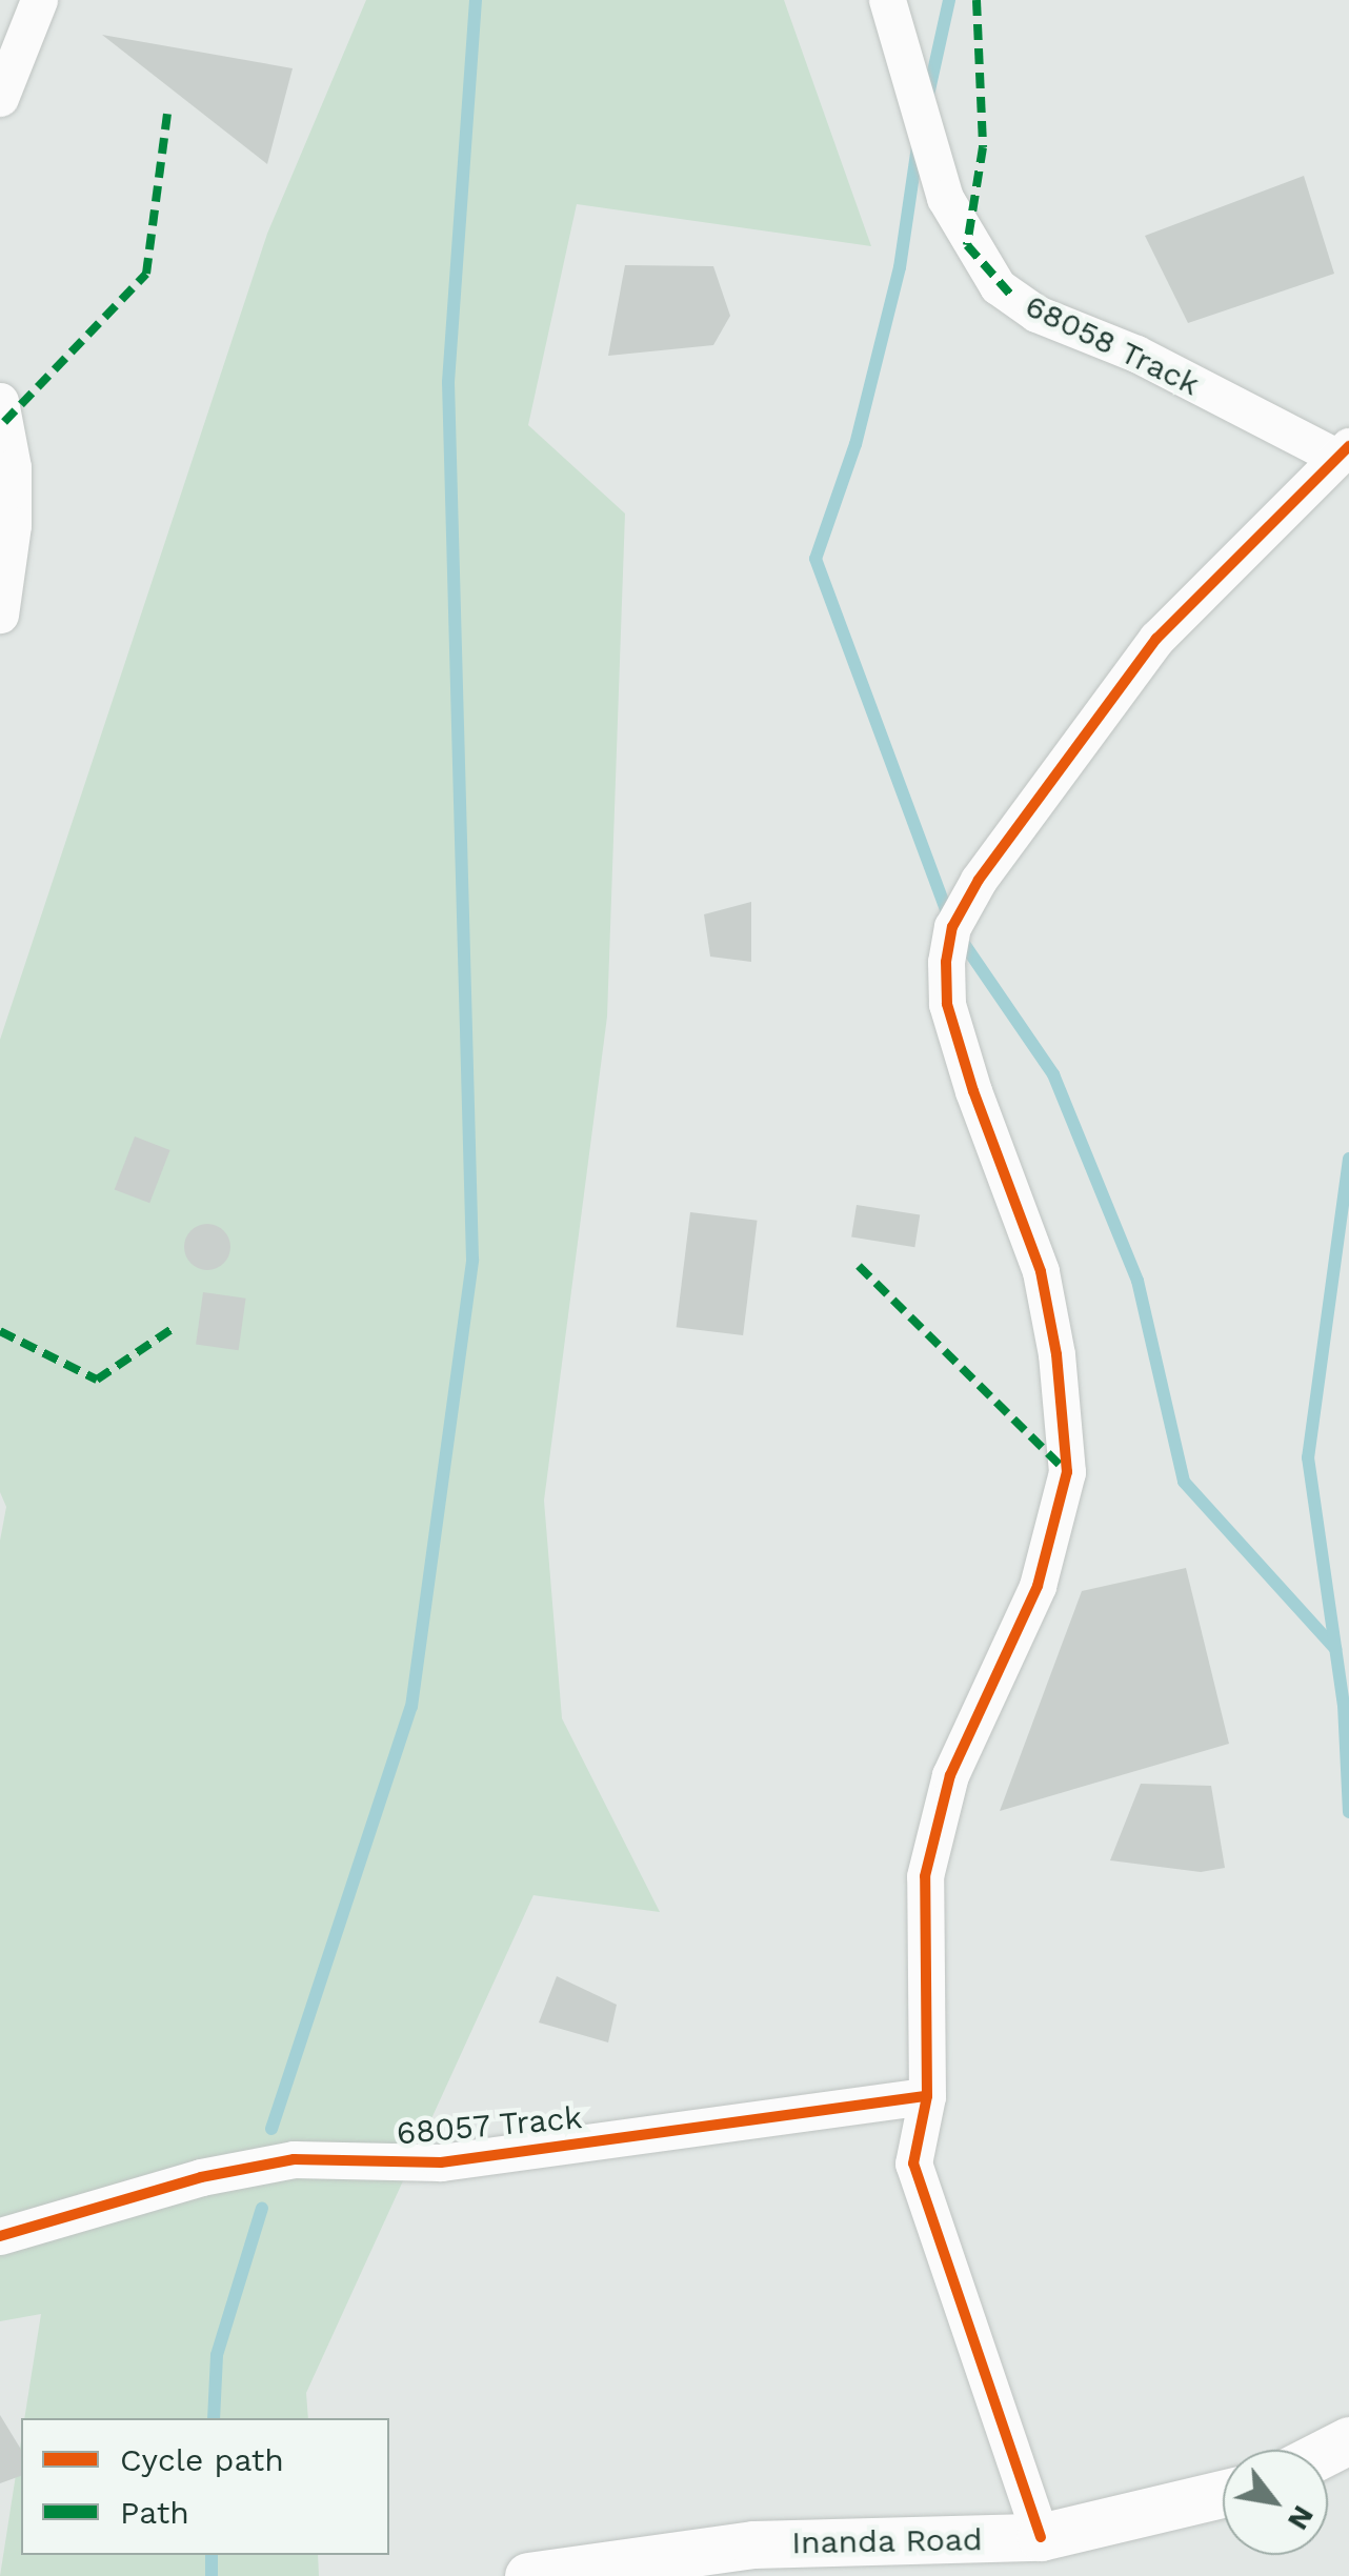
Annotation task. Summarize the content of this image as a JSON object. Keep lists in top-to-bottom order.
{
  "streets": {
    "street": ["68058 Track", "68057 Track", "Inanda Road"]
  },
  "legend": ["Cycle path", "Path"],
  "north": "bottom right"
}
